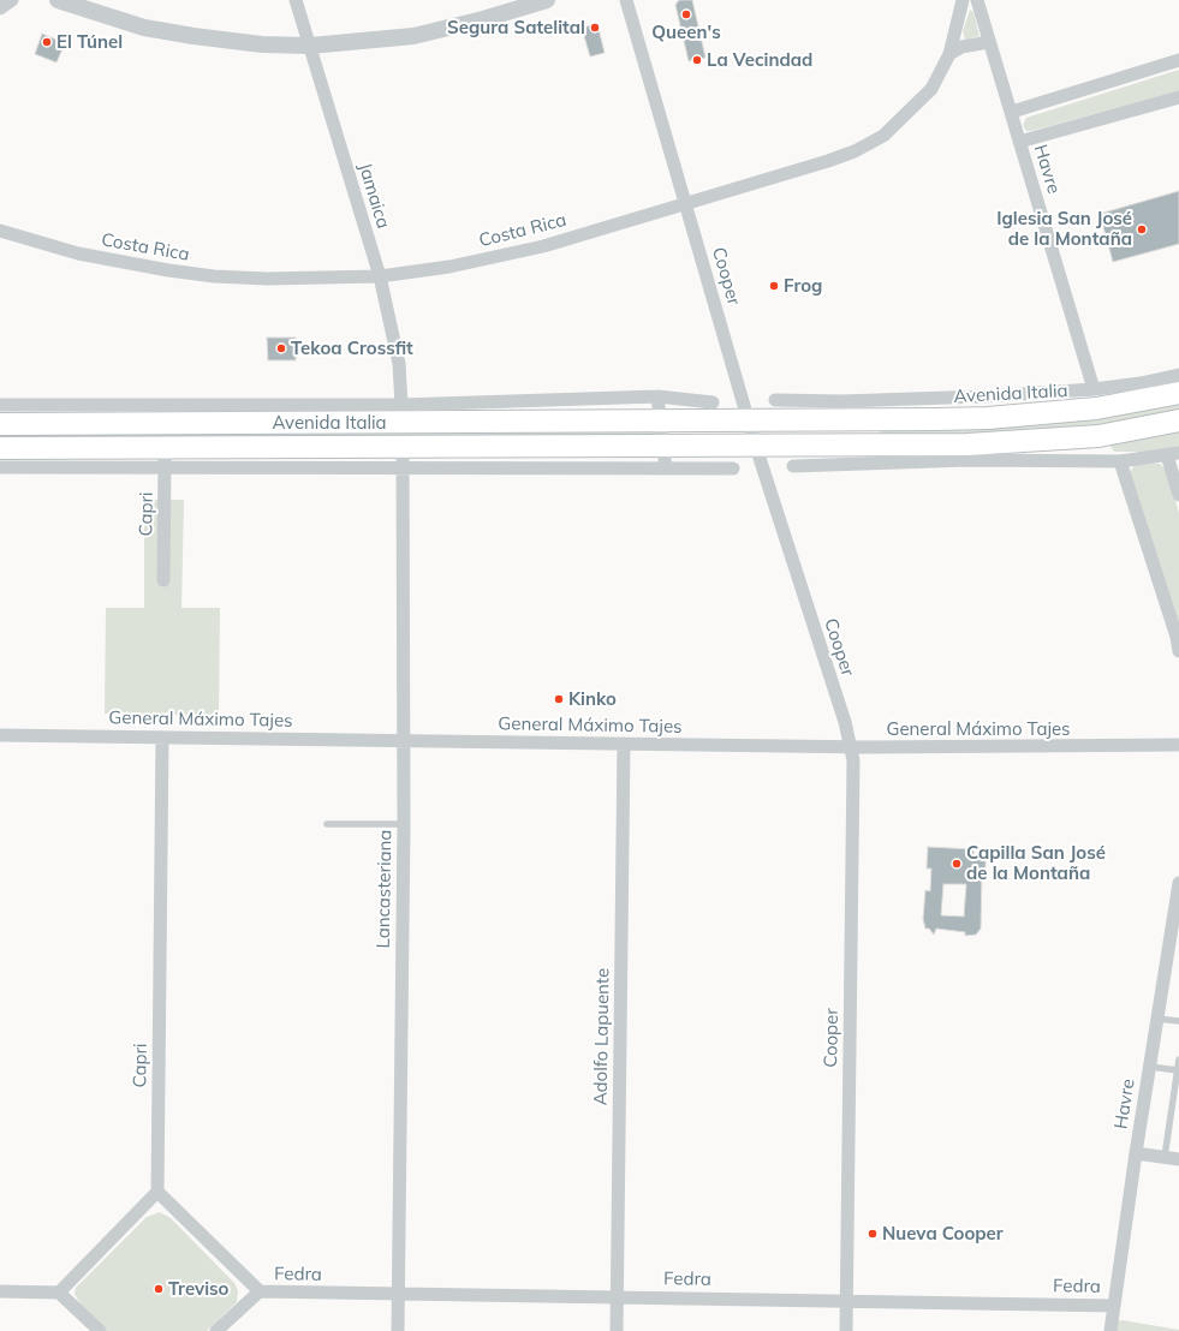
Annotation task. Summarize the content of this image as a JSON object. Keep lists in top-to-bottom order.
{
  "streets": {
    "main road": ["Avenida Italia"],
    "street": [
      "Havre",
      "Jamaica",
      "Costa Rica",
      "Cooper",
      "Capri",
      "General Máximo Tajes",
      "Lancasteriana",
      "Adolfo Lapuente",
      "Fedra"
    ]
  },
  "crossings": [
    ["Havre", "Avenida Italia"],
    ["Havre", "Fedra"],
    ["Jamaica", "Costa Rica"],
    ["Jamaica", "Avenida Italia"],
    ["Costa Rica", "Cooper"],
    ["Cooper", "Avenida Italia"],
    ["Cooper", "General Máximo Tajes"],
    ["Cooper", "Fedra"],
    ["Avenida Italia", "Capri"],
    ["Avenida Italia", "Lancasteriana"],
    ["Capri", "General Máximo Tajes"],
    ["General Máximo Tajes", "Lancasteriana"],
    ["General Máximo Tajes", "Adolfo Lapuente"],
    ["Lancasteriana", "Fedra"],
    ["Adolfo Lapuente", "Fedra"]
  ],
  "places": [
    "Queen's",
    "Segura Satelital",
    "El Túnel",
    "La Vecindad",
    "Iglesia San José de la Montaña",
    "Frog",
    "Tekoa Crossfit",
    "Kinko",
    "Capilla San José de la Montaña",
    "Nueva Cooper",
    "Treviso"
  ]
}
